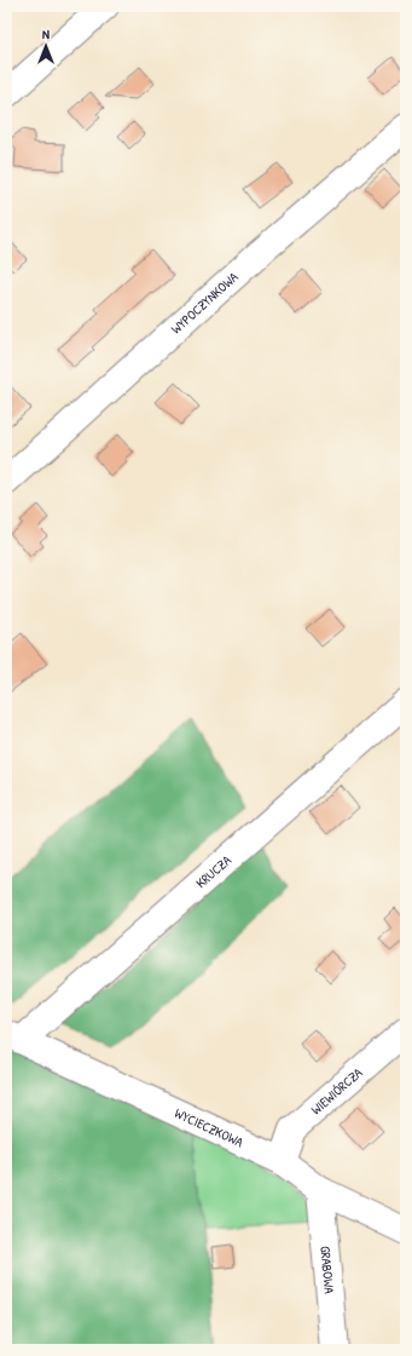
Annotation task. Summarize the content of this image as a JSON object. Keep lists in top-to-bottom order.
{
  "streets": {
    "street": [
      "WYPOCZYNKOWA",
      "KRUCZA",
      "WIEWIÓRCZA",
      "WYCIECZKOWA",
      "GRABOWA"
    ]
  },
  "crossings": [
    ["KRUCZA", "WYCIECZKOWA"],
    ["WIEWIÓRCZA", "WYCIECZKOWA"],
    ["WYCIECZKOWA", "GRABOWA"]
  ],
  "north": "top"
}
